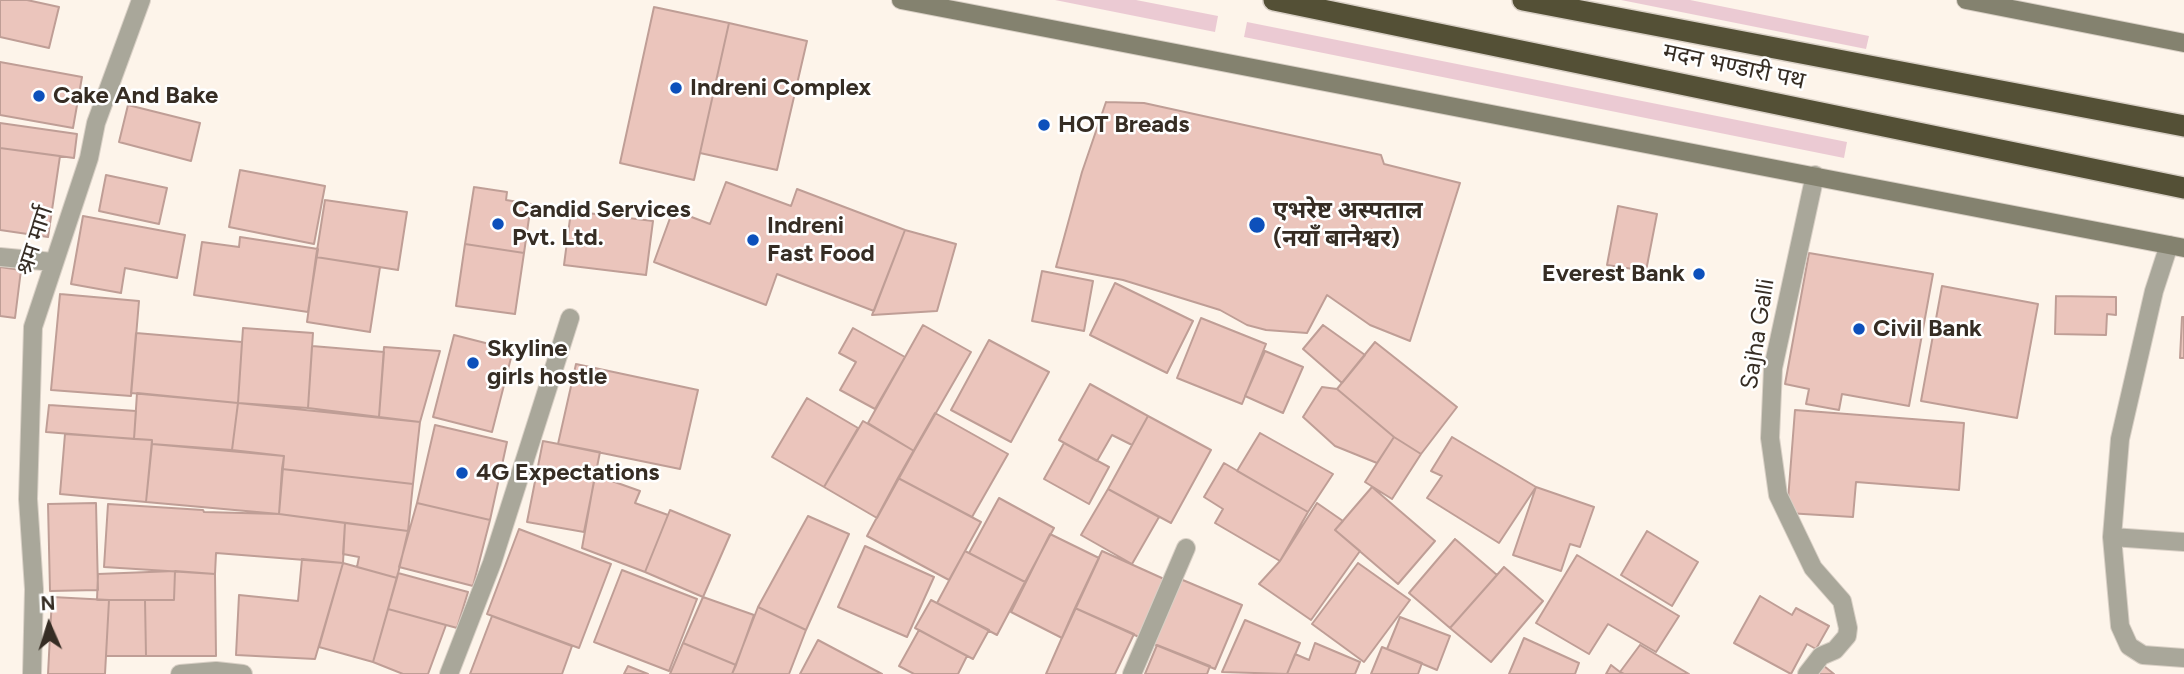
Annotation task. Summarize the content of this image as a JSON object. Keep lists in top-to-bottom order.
{
  "streets": {
    "highway": ["मदन भण्डारी पथ"],
    "street": ["श्रम मार्ग", "Sajha Galli"]
  },
  "places": [
    "Indreni Complex",
    "Cake And Bake",
    "HOT Breads",
    "Candid Services Pvt. Ltd.",
    "एभरेष्ट अस्पताल (नयाँ बानेश्वर)",
    "Indreni Fast Food",
    "Everest Bank",
    "Civil Bank",
    "Skyline girls hostle",
    "4G Expectations"
  ],
  "north": "top"
}
